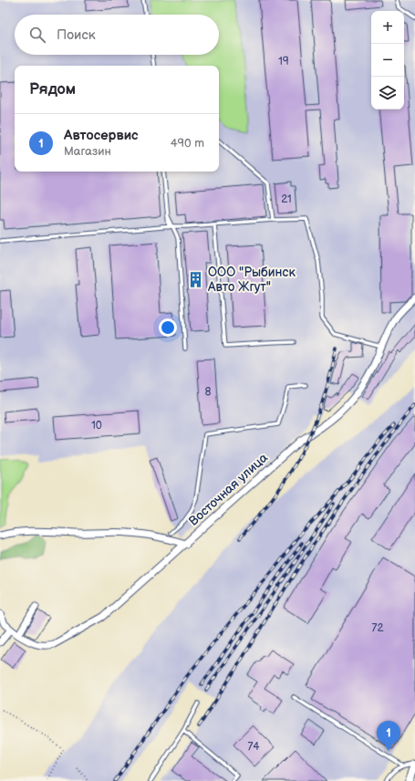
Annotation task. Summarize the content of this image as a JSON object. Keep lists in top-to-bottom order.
{
  "streets": {
    "street": ["Восточная улица"]
  },
  "places": {
    "building": ["ООО \"Рыбинск Авто Жгут\""]
  },
  "house_numbers": [
    "19",
    "21",
    "8",
    "10",
    "72",
    "74"
  ],
  "page": {
    "map_buttons": ["+", "−"],
    "search": "Поиск",
    "heading": "Рядом",
    "list": [
      {
        "mark": "1",
        "name": "Автосервис",
        "note": "Магазин",
        "value": "490 m"
      }
    ],
    "pins": "1"
  }
}
